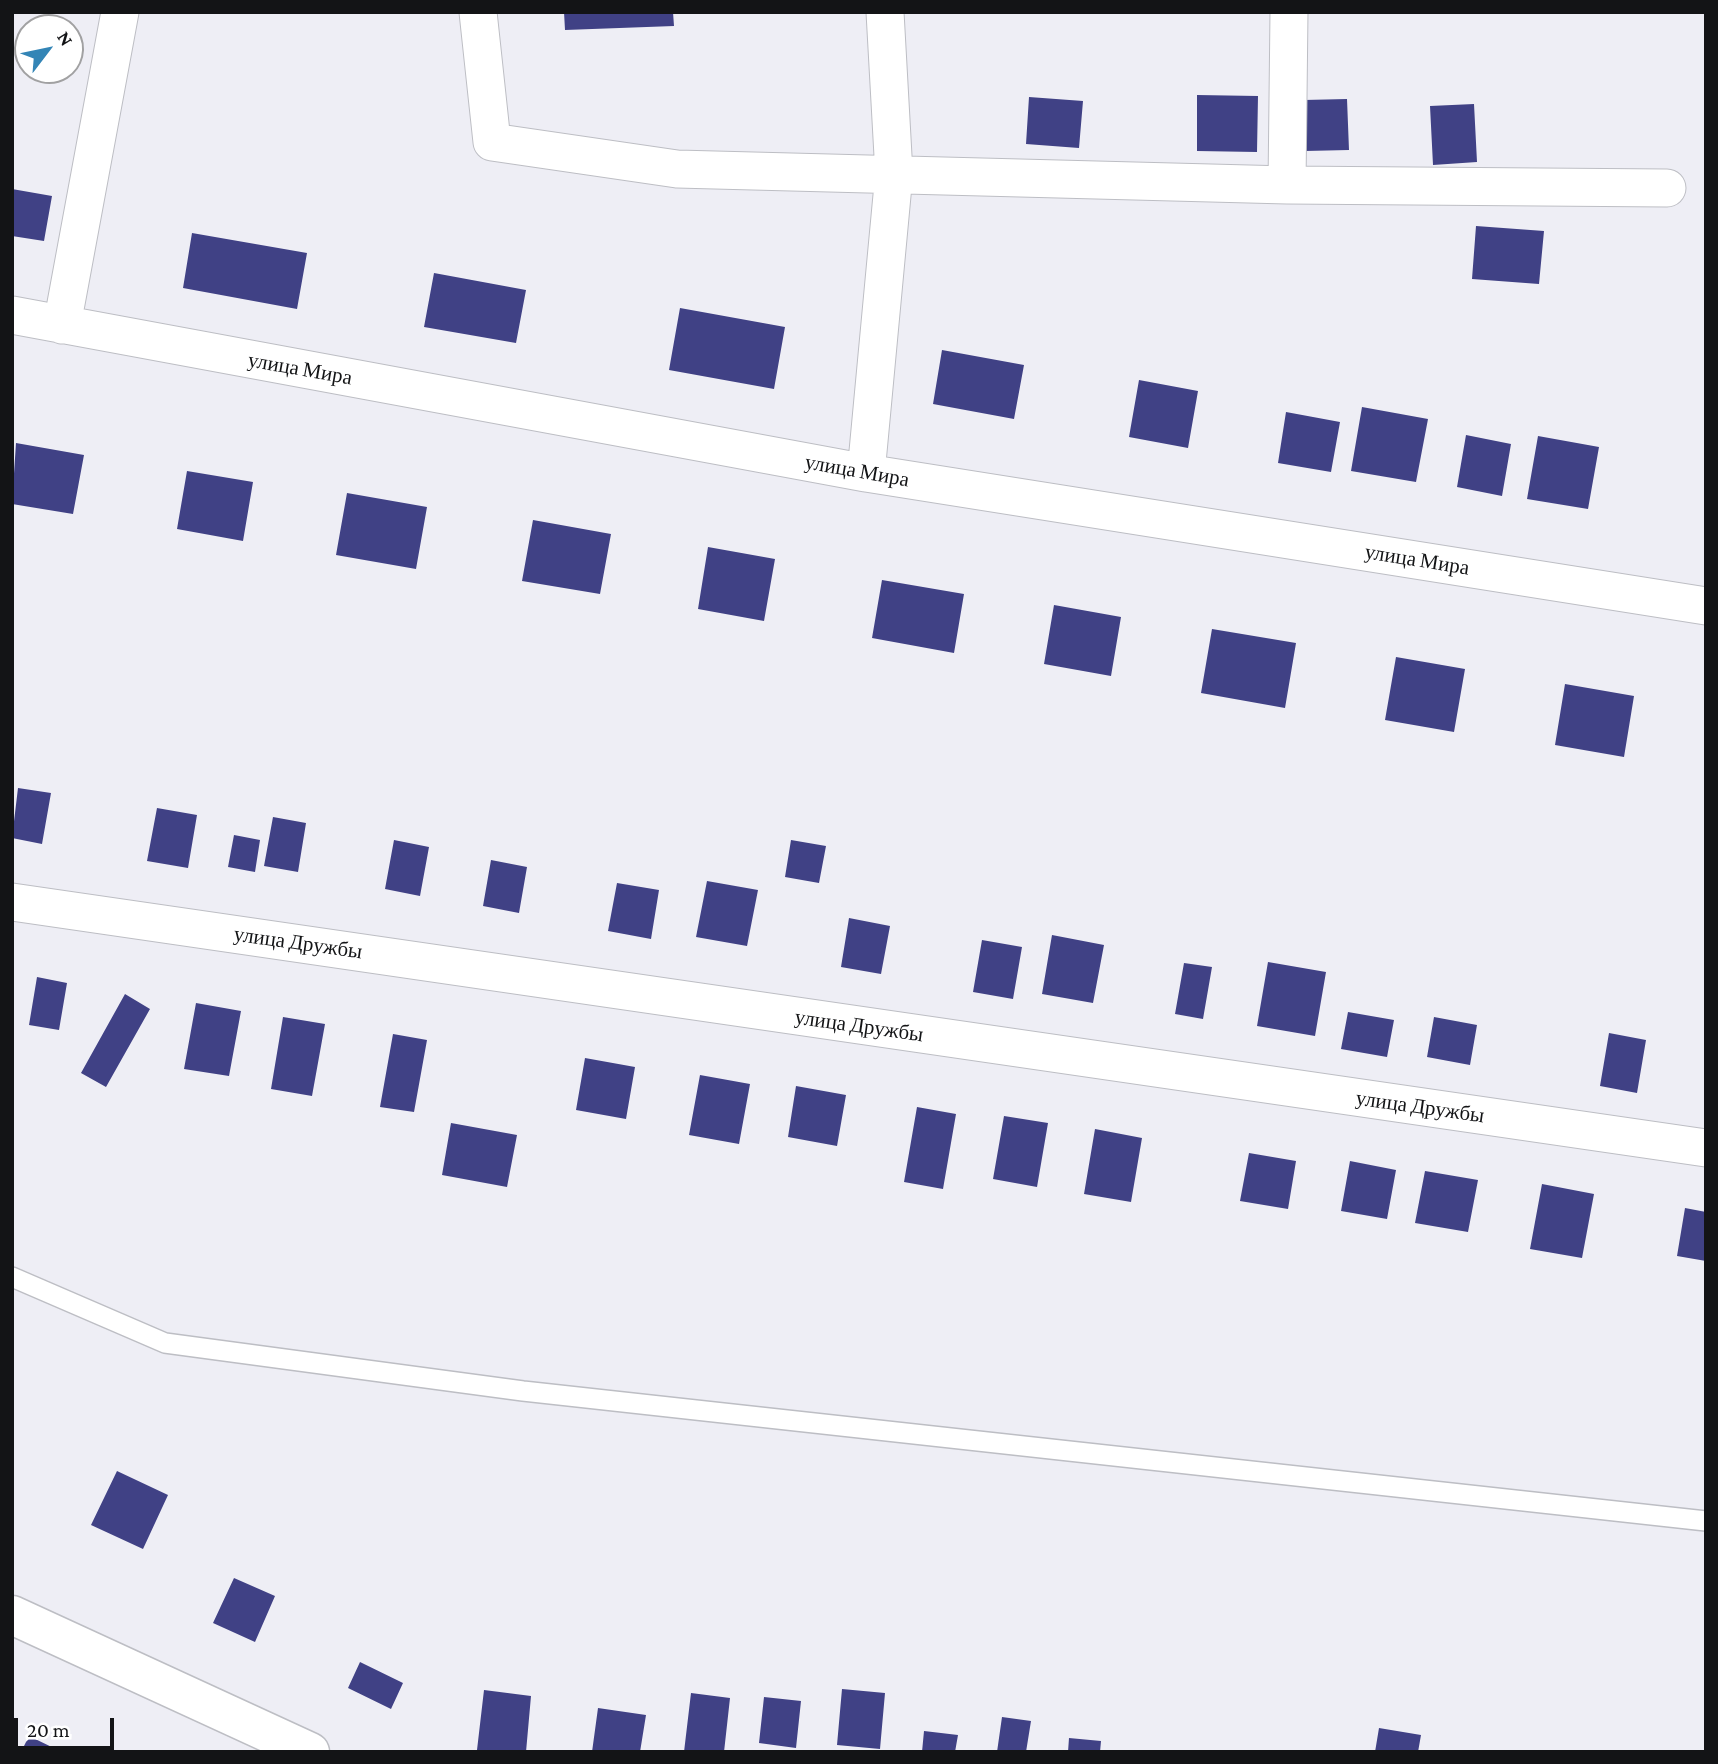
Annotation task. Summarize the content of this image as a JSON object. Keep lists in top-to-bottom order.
{
  "streets": {
    "street": ["улица Мира", "улица Дружбы"]
  },
  "scale_bar": "20 m",
  "north": "top right"
}
